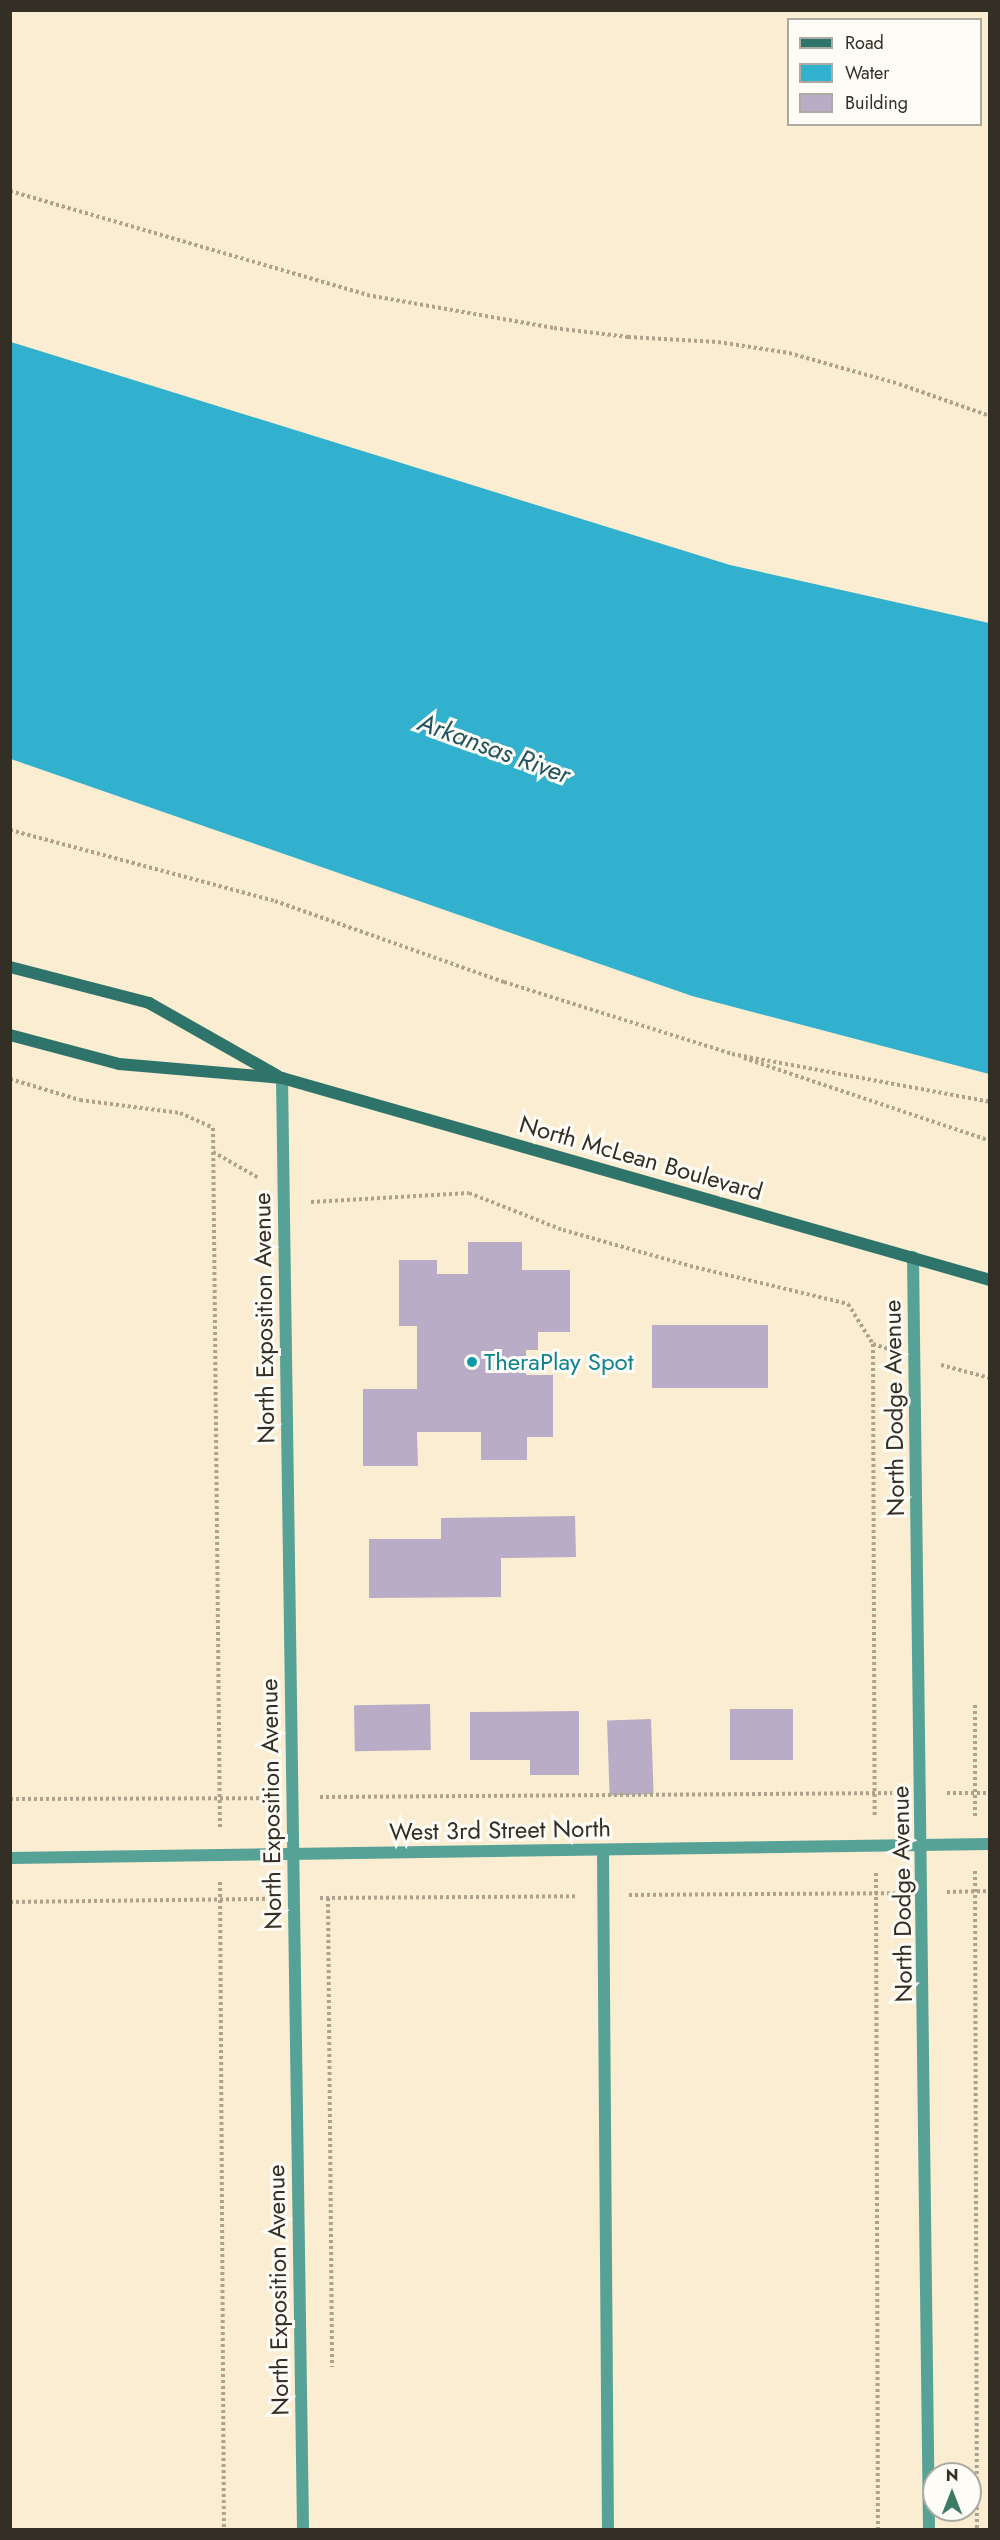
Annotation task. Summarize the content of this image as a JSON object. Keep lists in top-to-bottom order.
{
  "streets": {
    "main road": ["North McLean Boulevard"],
    "street": ["North Exposition Avenue", "North Dodge Avenue", "West 3rd Street North"]
  },
  "crossings": [
    ["North McLean Boulevard", "North Exposition Avenue"],
    ["North McLean Boulevard", "North Dodge Avenue"],
    ["North Exposition Avenue", "West 3rd Street North"],
    ["North Dodge Avenue", "West 3rd Street North"]
  ],
  "water": ["Arkansas River"],
  "places": ["TheraPlay Spot"],
  "legend": ["Road", "Water", "Building"],
  "north": "top"
}
